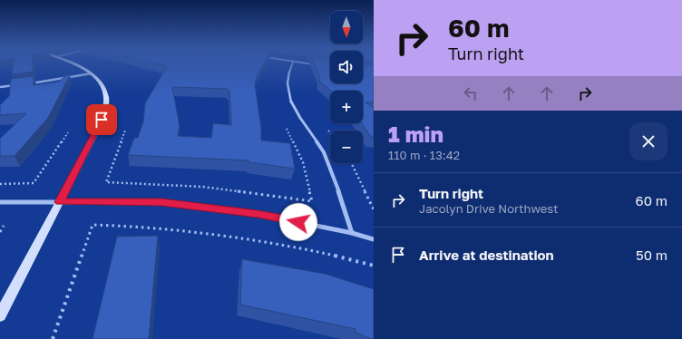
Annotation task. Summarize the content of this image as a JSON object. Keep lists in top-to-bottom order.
{
  "north": "bottom",
  "page": {
    "turn": ["60 m", "Turn right"],
    "map_buttons": ["+", "−"],
    "heading": ["1 min", "110 m · 13:42"],
    "list": [
      {
        "name": "Turn right",
        "note": "Jacolyn Drive Northwest",
        "value": "60 m"
      },
      {
        "name": "Arrive at destination",
        "value": "50 m"
      }
    ]
  }
}
